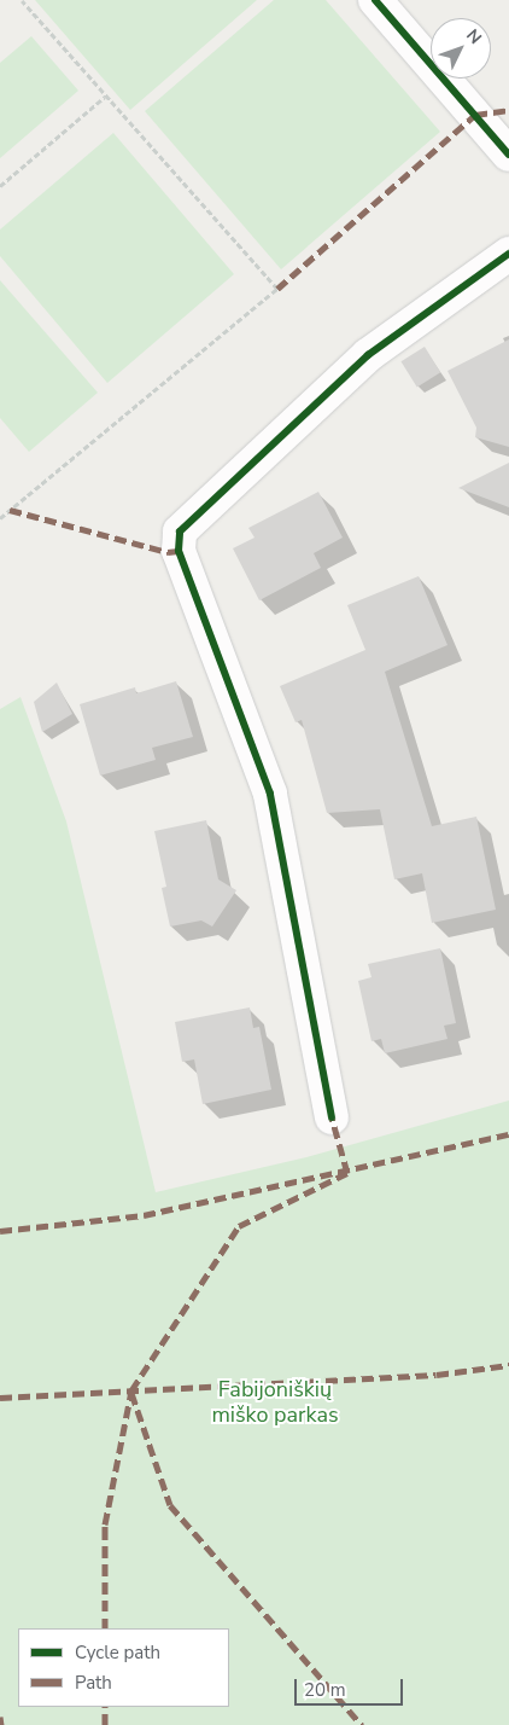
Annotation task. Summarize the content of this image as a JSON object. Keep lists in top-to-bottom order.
{
  "parks": ["Fabijoniškių miško parkas"],
  "legend": ["Cycle path", "Path"],
  "scale_bar": "20 m",
  "north": "top right"
}
